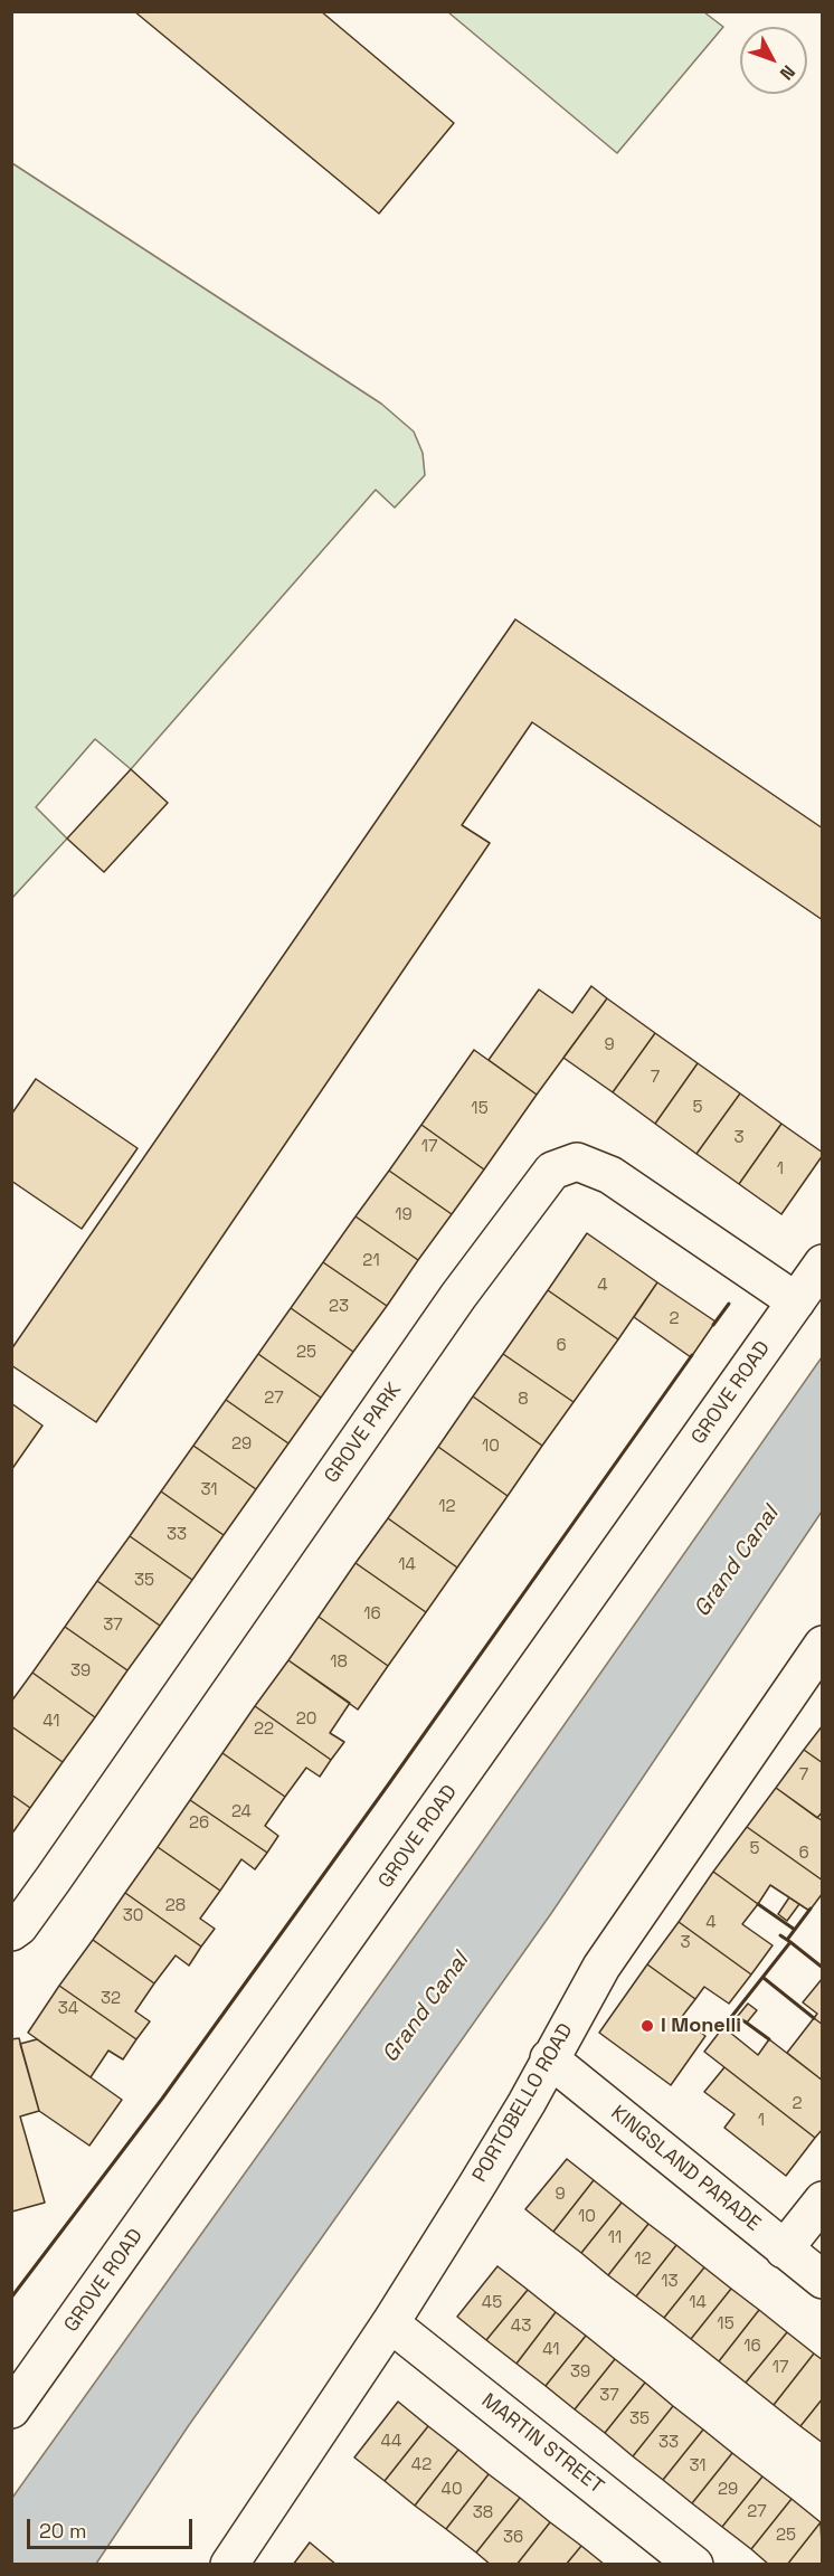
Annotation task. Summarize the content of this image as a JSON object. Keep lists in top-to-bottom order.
{
  "streets": {
    "street": [
      "GROVE ROAD",
      "GROVE PARK",
      "PORTOBELLO ROAD",
      "KINGSLAND PARADE",
      "MARTIN STREET"
    ]
  },
  "crossings": [
    ["GROVE ROAD", "GROVE PARK"],
    ["PORTOBELLO ROAD", "KINGSLAND PARADE"],
    ["PORTOBELLO ROAD", "MARTIN STREET"]
  ],
  "water": ["Grand Canal"],
  "places": ["I Monelli"],
  "house_numbers": [
    "9",
    "7",
    "5",
    "15",
    "3",
    "17",
    "1",
    "19",
    "21",
    "4",
    "23",
    "2",
    "6",
    "25",
    "27",
    "8",
    "29",
    "10",
    "31",
    "12",
    "33",
    "14",
    "35",
    "16",
    "37",
    "18",
    "39",
    "20",
    "41",
    "22",
    "7",
    "24",
    "26",
    "5",
    "6",
    "28",
    "30",
    "4",
    "3",
    "32",
    "34",
    "2",
    "1",
    "9",
    "10",
    "11",
    "12",
    "13",
    "45",
    "14",
    "15",
    "43",
    "16",
    "41",
    "17",
    "39",
    "37",
    "35",
    "44",
    "33",
    "42",
    "31",
    "40",
    "29",
    "27",
    "38",
    "25",
    "36"
  ],
  "scale_bar": "20 m",
  "north": "bottom right"
}
